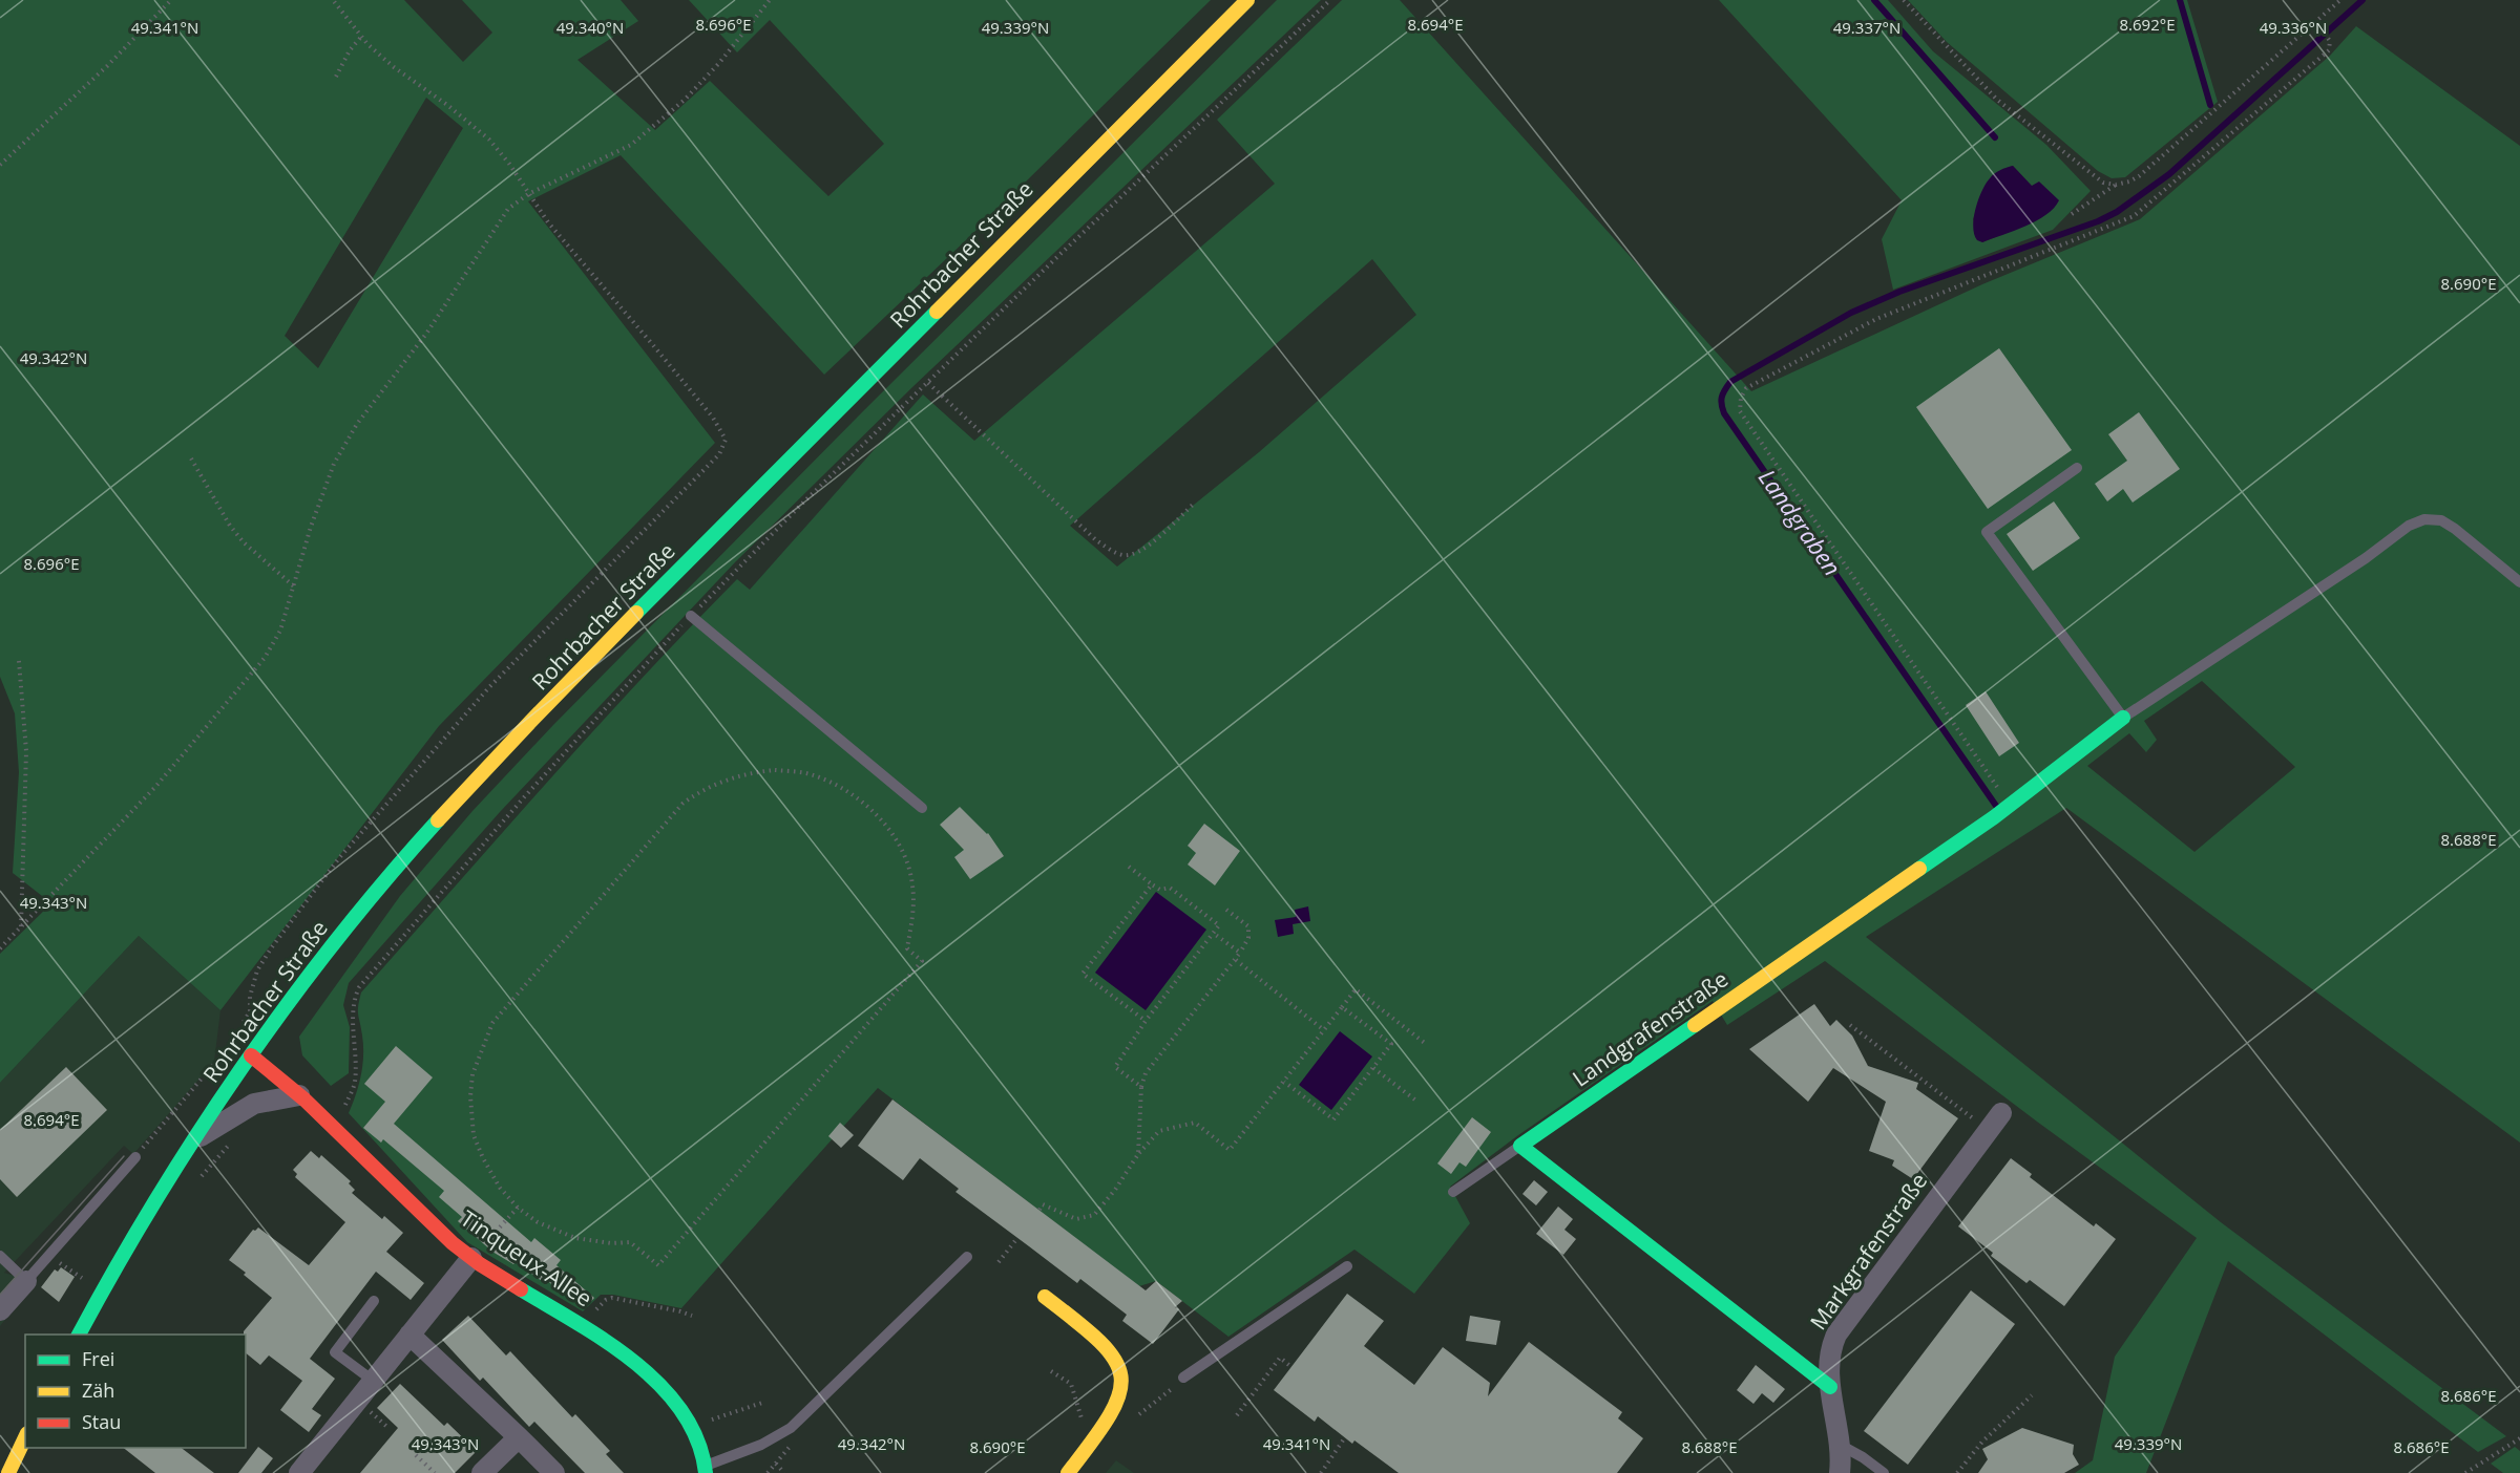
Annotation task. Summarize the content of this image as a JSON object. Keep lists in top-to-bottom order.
{
  "streets": {
    "street": [
      "Rohrbacher Straße",
      "Landgrafenstraße",
      "Markgrafenstraße",
      "Tinqueux-Allee"
    ]
  },
  "crossings": [
    ["Rohrbacher Straße", "Tinqueux-Allee"]
  ],
  "water": ["Landgraben"],
  "legend": ["Frei", "Zäh", "Stau"],
  "coordinates": [
    "8.696°E",
    "8.694°E",
    "8.692°E",
    "49.341°N",
    "49.340°N",
    "49.339°N",
    "49.337°N",
    "49.336°N",
    "8.690°E",
    "49.342°N",
    "8.688°E",
    "49.343°N",
    "8.686°E"
  ]
}
